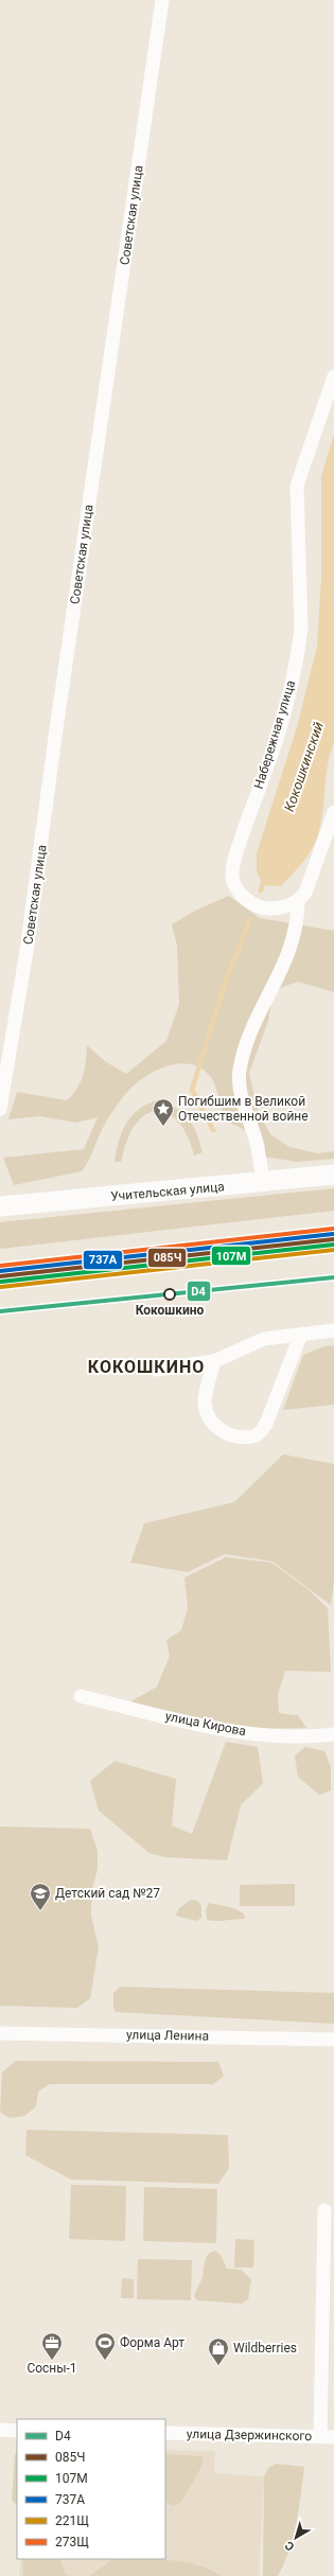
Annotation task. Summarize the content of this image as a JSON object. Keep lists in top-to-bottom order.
{
  "streets": {
    "street": [
      "Советская улица",
      "Набережная улица",
      "Учительская улица",
      "улица Кирова",
      "улица Ленина",
      "улица Дзержинского"
    ]
  },
  "districts": ["КОКОШКИНО"],
  "water": ["Кокошкинский"],
  "places": {
    "place": ["Погибшим в Великой Отечественной войне"],
    "other": ["Кокошкино"],
    "school or university": ["Детский сад №27"],
    "office": ["Сосны-1"],
    "sports": ["Форма Арт"],
    "shop": ["Wildberries"]
  },
  "lines": [
    "transit line 273Щ",
    "transit line 737А",
    "transit line 085Ч",
    "transit line 107М",
    "transit line 221Щ",
    "transit line D4"
  ],
  "legend": [
    "D4",
    "085Ч",
    "107М",
    "737А",
    "221Щ",
    "273Щ"
  ],
  "north": "bottom left"
}
